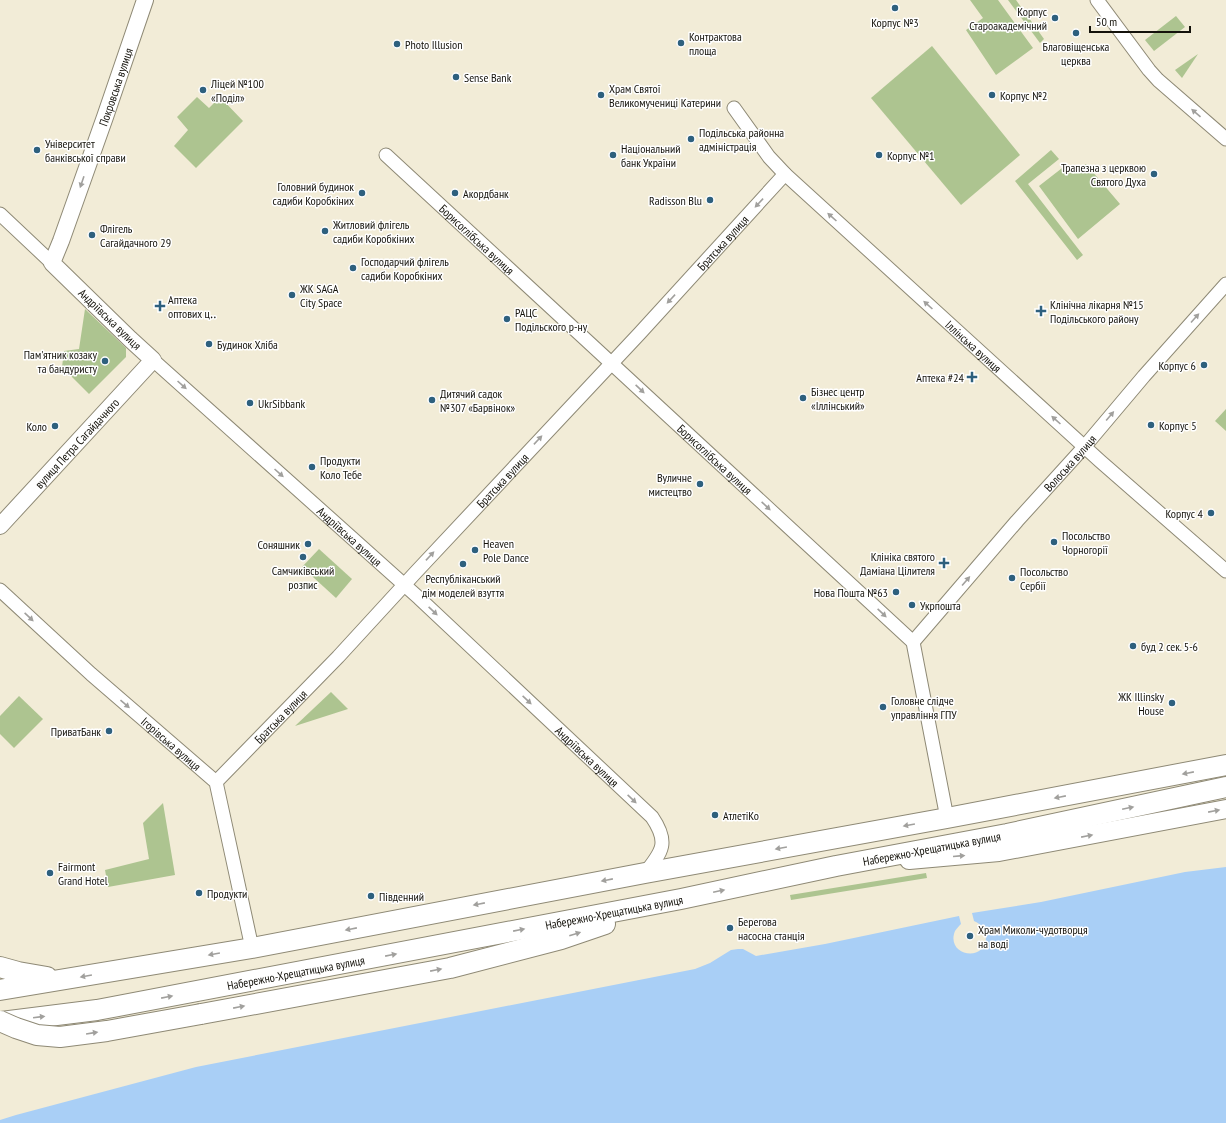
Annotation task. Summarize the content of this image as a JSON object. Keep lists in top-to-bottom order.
{
  "streets": {
    "main road": ["Набережно-Хрещатицька вулиця"],
    "street": [
      "Покровська вулиця",
      "Борисоглібська вулиця",
      "Братська вулиця",
      "Андріївська вулиця",
      "Іллінська вулиця",
      "вулиця Петра Сагайдачного",
      "Волоська вулиця",
      "Ігорівська вулиця"
    ]
  },
  "crossings": [
    ["Покровська вулиця", "Андріївська вулиця"],
    ["Борисоглібська вулиця", "Братська вулиця"],
    ["Борисоглібська вулиця", "Волоська вулиця"],
    ["Братська вулиця", "Андріївська вулиця"],
    ["Братська вулиця", "Іллінська вулиця"],
    ["Братська вулиця", "Ігорівська вулиця"],
    ["Андріївська вулиця", "вулиця Петра Сагайдачного"],
    ["Іллінська вулиця", "Волоська вулиця"]
  ],
  "one_way": [
    "Покровська вулиця",
    "Борисоглібська вулиця",
    "Андріївська вулиця",
    "Іллінська вулиця",
    "Волоська вулиця",
    "Ігорівська вулиця"
  ],
  "places": {
    "other": [
      "Корпус №3",
      "Корпус Староакадемічний",
      "Благовіщенська церква",
      "Контрактова площа",
      "Photo Illusion",
      "Sense Bank",
      "Ліцей №100 «Поділ»",
      "Храм Святої Великомучениці Катерини",
      "Корпус №2",
      "Подільська районна адміністрація",
      "Університет банківської справи",
      "Національний банк України",
      "Корпус №1",
      "Трапезна з церквою Святого Духа",
      "Головний будинок садиби Коробкіних",
      "Акордбанк",
      "Radisson Blu",
      "Житловий флігель садиби Коробкіних",
      "Флігель Сагайдачного 29",
      "Господарчий флігель садиби Коробкіних",
      "ЖК SAGA City Space",
      "РАЦС Подільского р-ну",
      "Будинок Хліба",
      "Пам'ятник козаку та бандуристу",
      "Корпус 6",
      "Бізнес центр «Іллінський»",
      "Дитячий садок №307 «Барвінок»",
      "UkrSibbank",
      "Корпус 5",
      "Коло",
      "Продукти Коло Тебе",
      "Вуличне мистецтво",
      "Корпус 4",
      "Посольство Чорногорії",
      "Соняшник",
      "Heaven Pole Dance",
      "Самчиківський розпис",
      "Республіканський дім моделей взуття",
      "Посольство Сербії",
      "Нова Пошта №63",
      "Укрпошта",
      "буд 2 сек. 5-6",
      "ЖК Illinsky House",
      "Головне слідче управління ГПУ",
      "ПриватБанк",
      "АтлетіКо",
      "Fairmont Grand Hotel",
      "Продукти",
      "Південний",
      "Берегова насосна станція",
      "Храм Миколи-чудотворця на воді"
    ],
    "health": [
      "Аптека оптових ц‥",
      "Клінічна лікарня №15 Подільського району",
      "Аптека #24",
      "Клініка святого Даміана Цілителя"
    ]
  },
  "scale_bar": "50 m"
}
